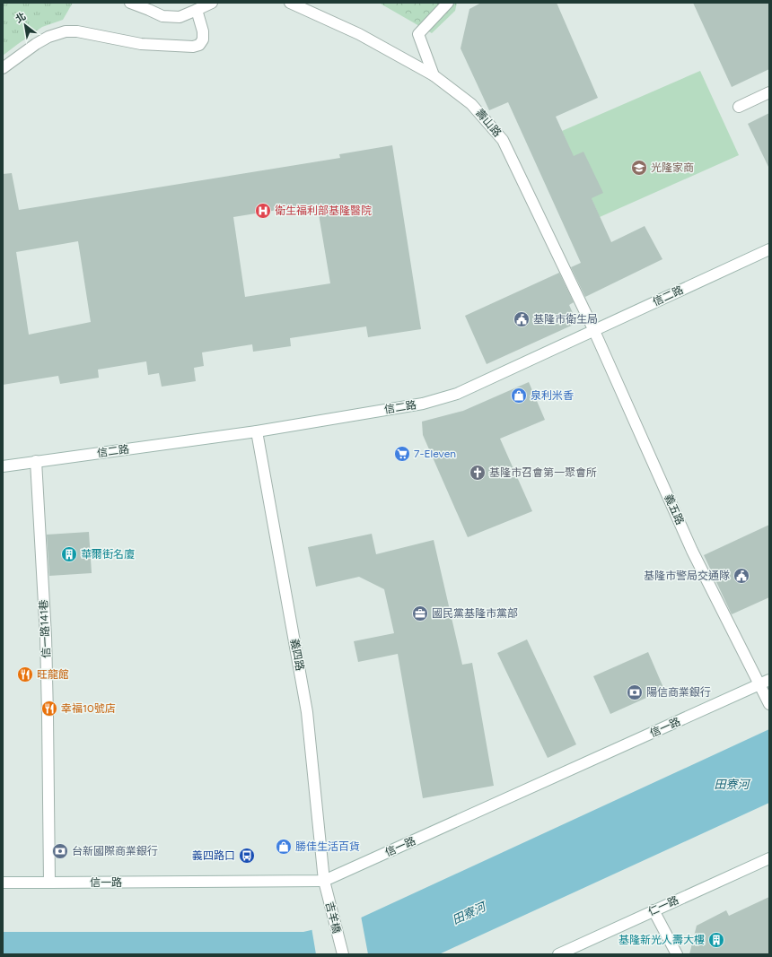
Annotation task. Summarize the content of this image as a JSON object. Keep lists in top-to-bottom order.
{
  "streets": {
    "street": [
      "壽山路",
      "信二路",
      "義五路",
      "信一路141巷",
      "義四路",
      "信一路",
      "仁一路",
      "吉羊橋"
    ]
  },
  "crossings": [
    ["壽山路", "信二路"],
    ["壽山路", "義五路"],
    ["信二路", "義五路"],
    ["信二路", "信一路141巷"],
    ["信二路", "義四路"],
    ["義五路", "信一路"],
    ["信一路141巷", "信一路"],
    ["義四路", "信一路"],
    ["義四路", "吉羊橋"],
    ["信一路", "吉羊橋"]
  ],
  "water": ["田寮河"],
  "places": {
    "school or university": ["光隆家商"],
    "hospital": ["衛生福利部基隆醫院"],
    "public building": ["基隆市衛生局", "基隆市警局交通隊"],
    "shop": ["泉利米香", "勝佳生活百貨"],
    "supermarket": ["7-Eleven"],
    "church": ["基隆市召會第一聚會所"],
    "building": ["華爾街名廈", "基隆新光人壽大樓"],
    "office": ["國民黨基隆市黨部"],
    "restaurant": ["旺龍館", "幸福10號店"],
    "bank": ["陽信商業銀行", "台新國際商業銀行"],
    "bus stop": ["義四路口"]
  },
  "north": "top left"
}
